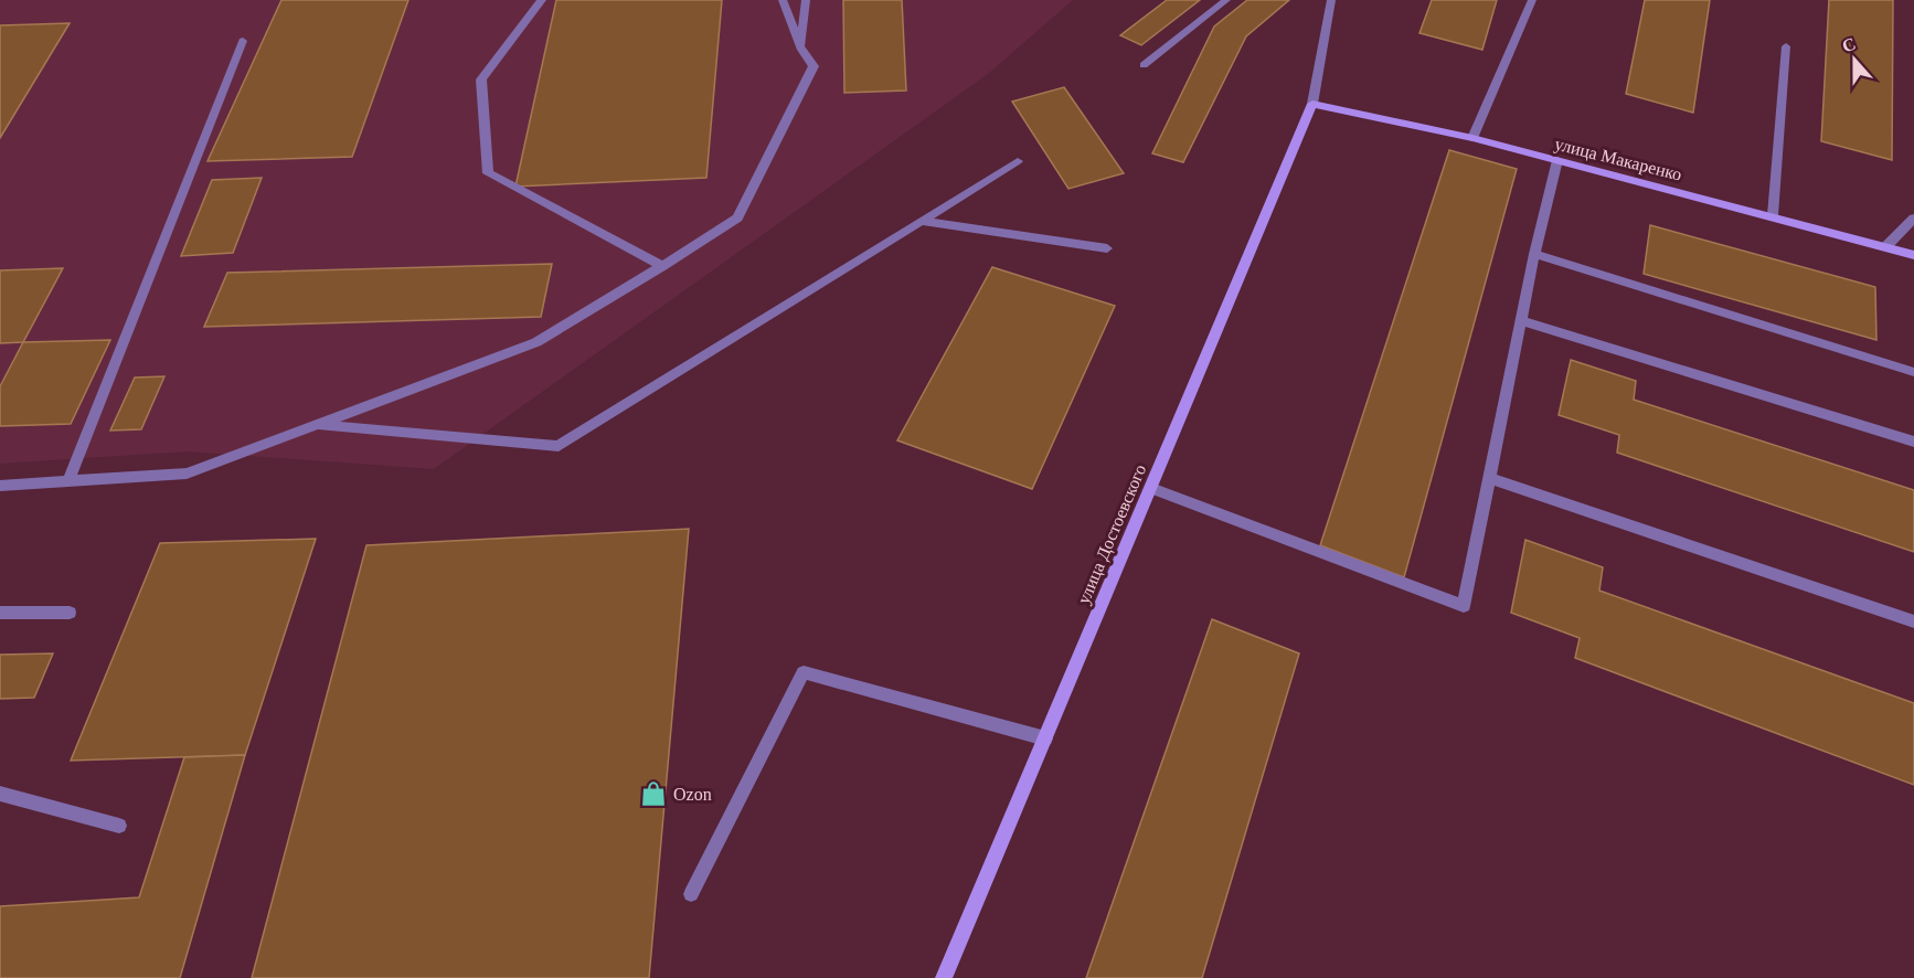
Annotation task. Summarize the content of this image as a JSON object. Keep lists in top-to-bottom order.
{
  "streets": {
    "street": ["улица Макаренко", "улица Достоевского"]
  },
  "crossings": [
    ["улица Макаренко", "улица Достоевского"]
  ],
  "places": {
    "shop": ["Ozon"]
  },
  "north": "top"
}
